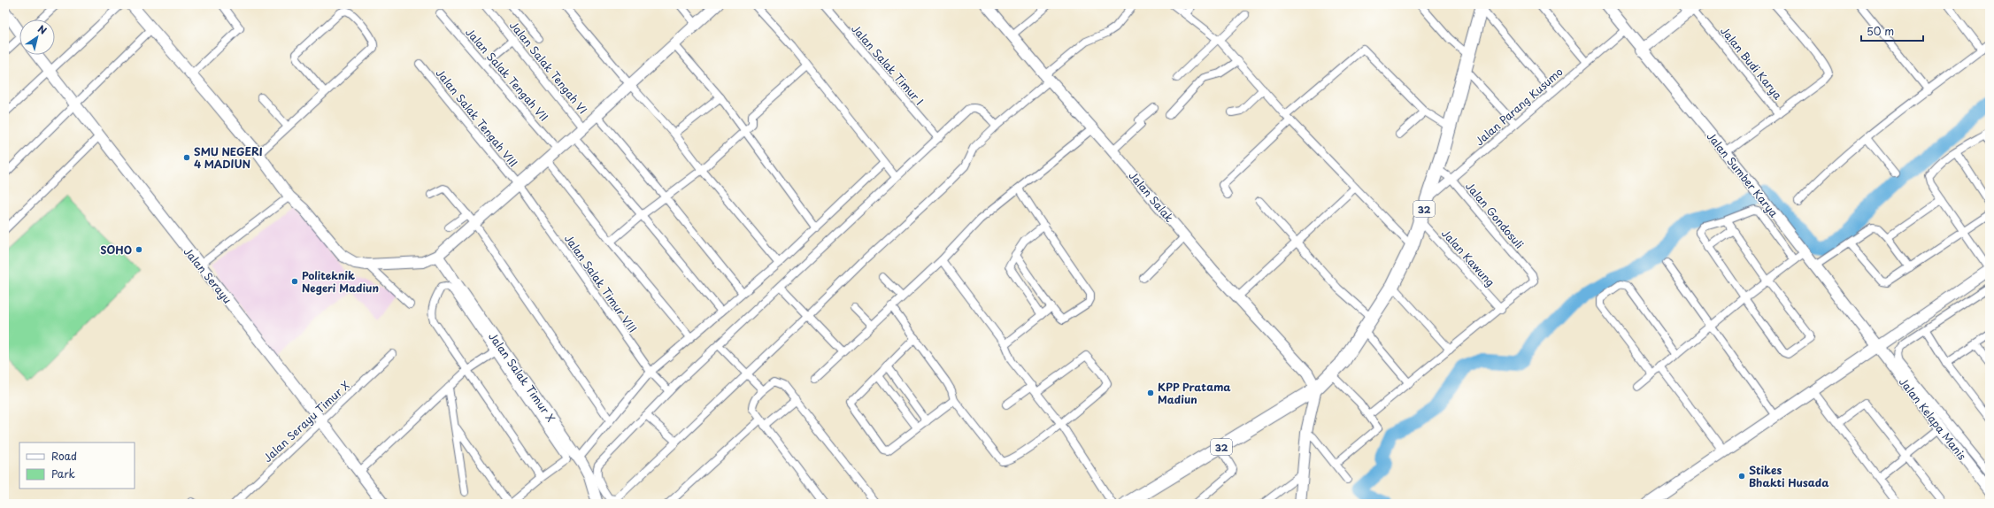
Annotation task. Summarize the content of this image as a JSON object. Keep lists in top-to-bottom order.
{
  "streets": {
    "highway": ["32"],
    "street": [
      "Jalan Budi Karya",
      "Jalan Salak Timur I",
      "Jalan Salak Tengah VI",
      "Jalan Salak Tengah VII",
      "Jalan Parang Kusumo",
      "Jalan Salak Tengah VIII",
      "Jalan Sumber Karya",
      "Jalan Salak",
      "Jalan Gondosuli",
      "Jalan Kawung",
      "Jalan Serayu",
      "Jalan Salak Timur VIII",
      "Jalan Salak Timur X",
      "Jalan Kelapa Manis",
      "Jalan Serayu Timur X"
    ]
  },
  "crossings": [
    ["Jalan Parang Kusumo", "Jalan Sumber Karya"],
    ["Jalan Parang Kusumo", "32"],
    ["Jalan Parang Kusumo", "Jalan Gondosuli"],
    ["Jalan Salak Tengah VIII", "Jalan Salak Timur VIII"],
    ["Jalan Sumber Karya", "Jalan Kelapa Manis"],
    ["Jalan Salak", "32"],
    ["32", "Jalan Gondosuli"],
    ["32", "Jalan Kawung"],
    ["Jalan Gondosuli", "Jalan Kawung"],
    ["Jalan Serayu", "Jalan Serayu Timur X"]
  ],
  "places": [
    "SMU NEGERI 4 MADIUN",
    "SOHO",
    "Politeknik Negeri Madiun",
    "KPP Pratama Madiun",
    "Stikes Bhakti Husada"
  ],
  "legend": ["Road", "Park"],
  "scale_bar": "50 m",
  "north": "top right"
}
